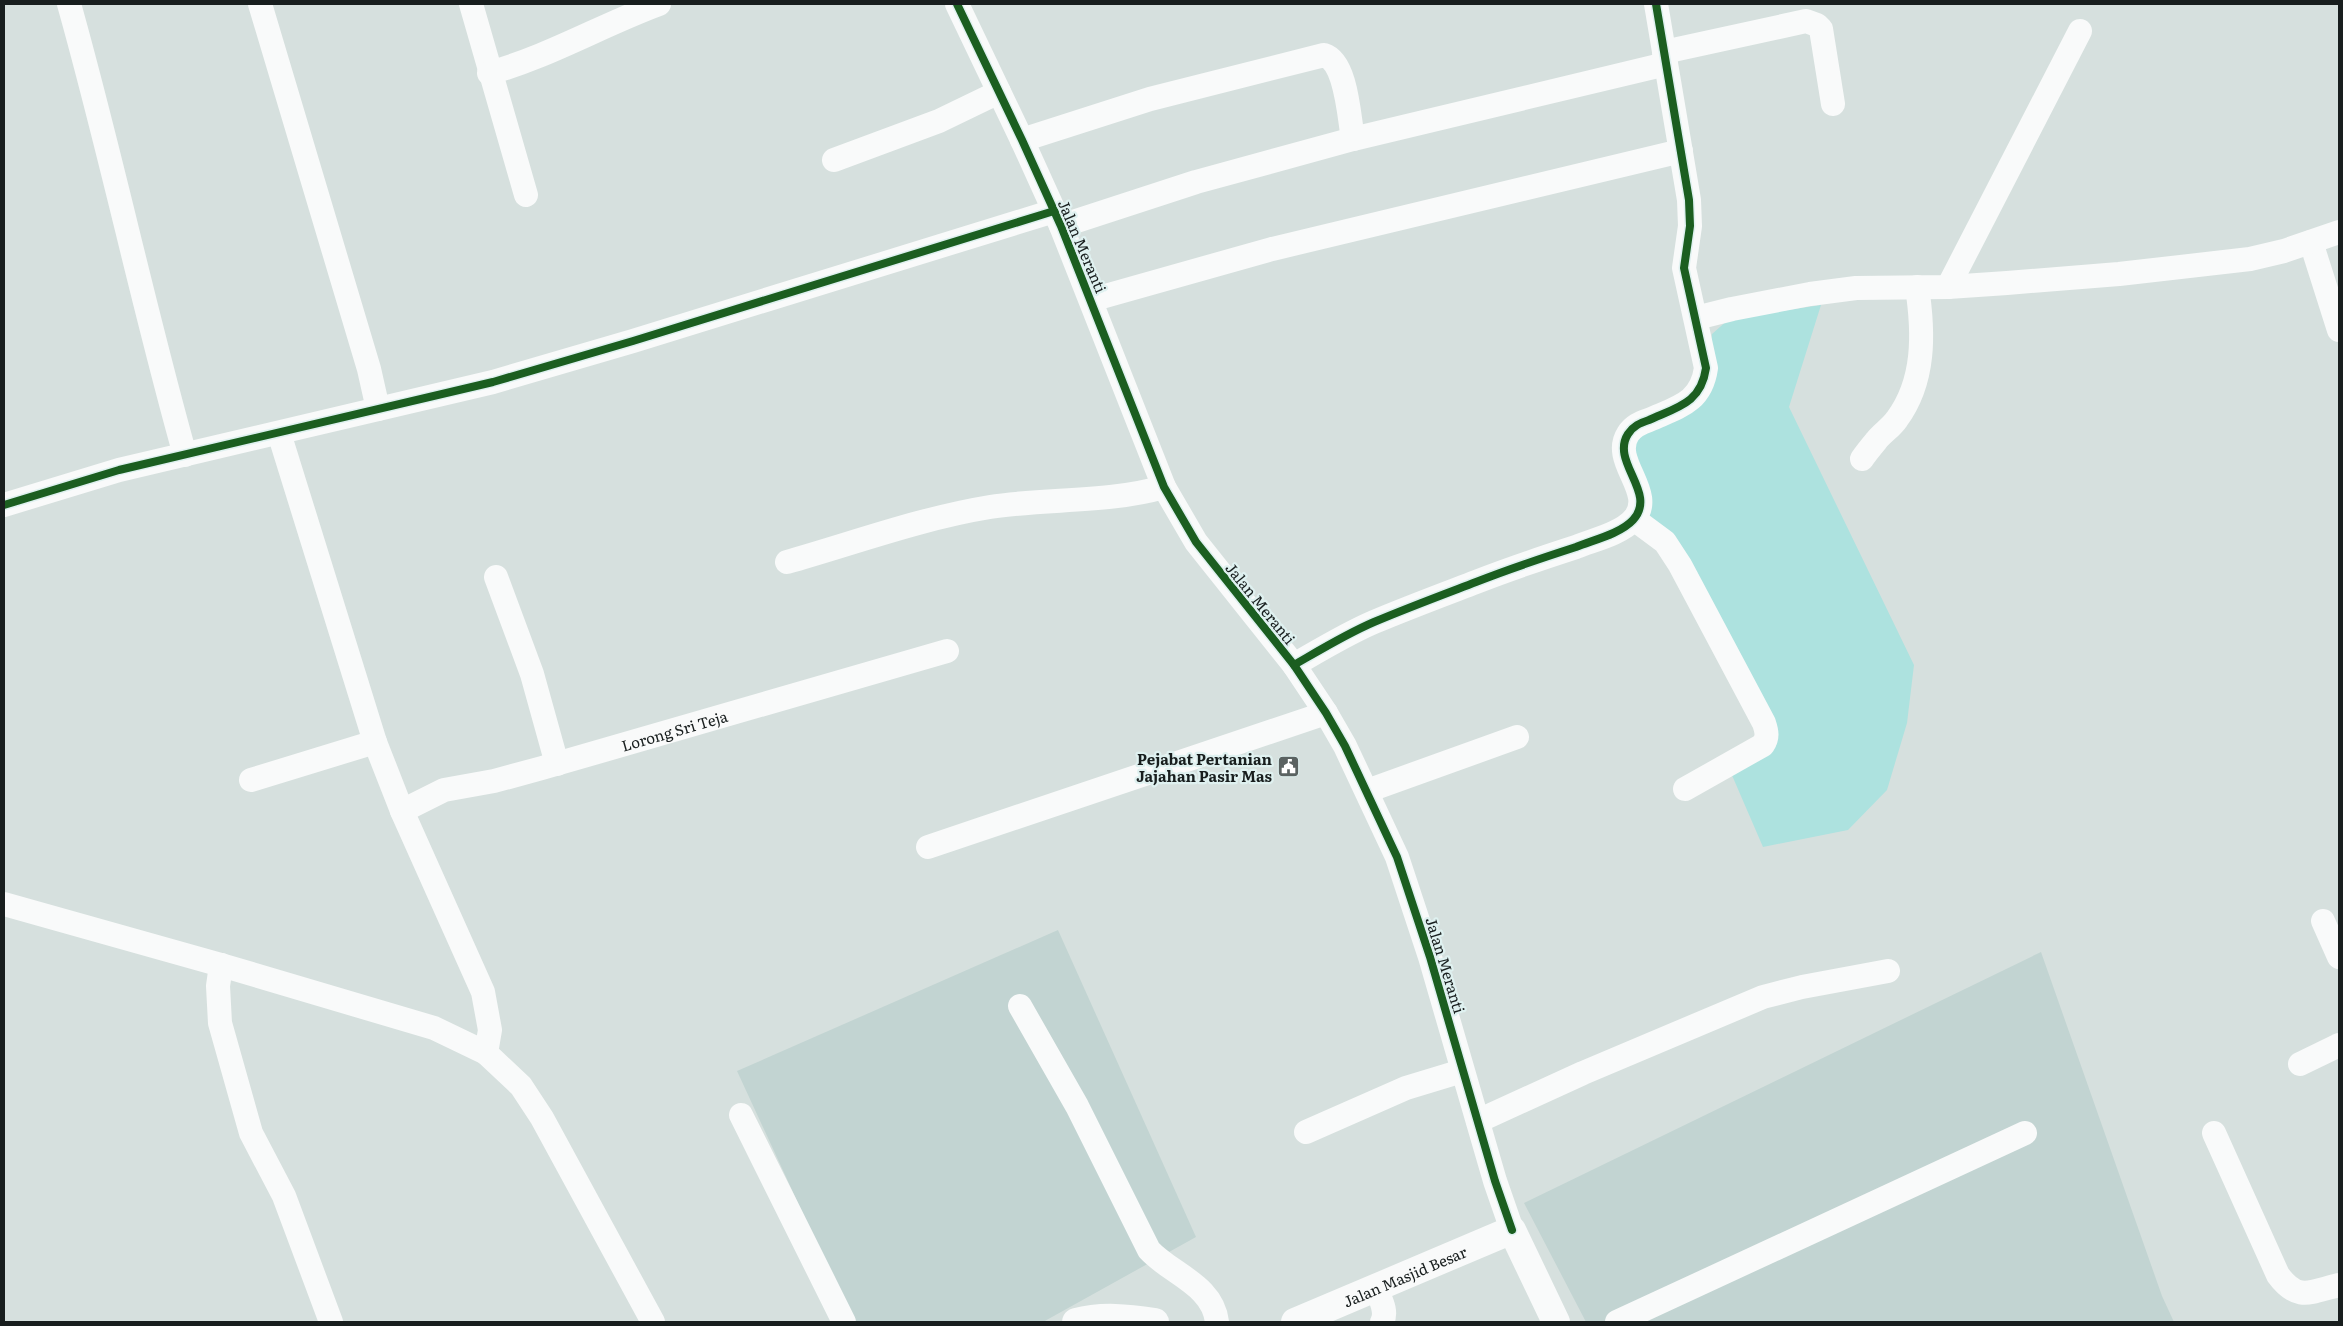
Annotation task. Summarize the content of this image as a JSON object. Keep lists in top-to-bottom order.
{
  "streets": {
    "main road": ["Jalan Meranti", "Jalan Masjid Besar"],
    "street": ["Lorong Sri Teja"]
  },
  "crossings": [
    ["Jalan Meranti", "Jalan Masjid Besar"]
  ],
  "places": {
    "public building": ["Pejabat Pertanian Jajahan Pasir Mas"]
  }
}
